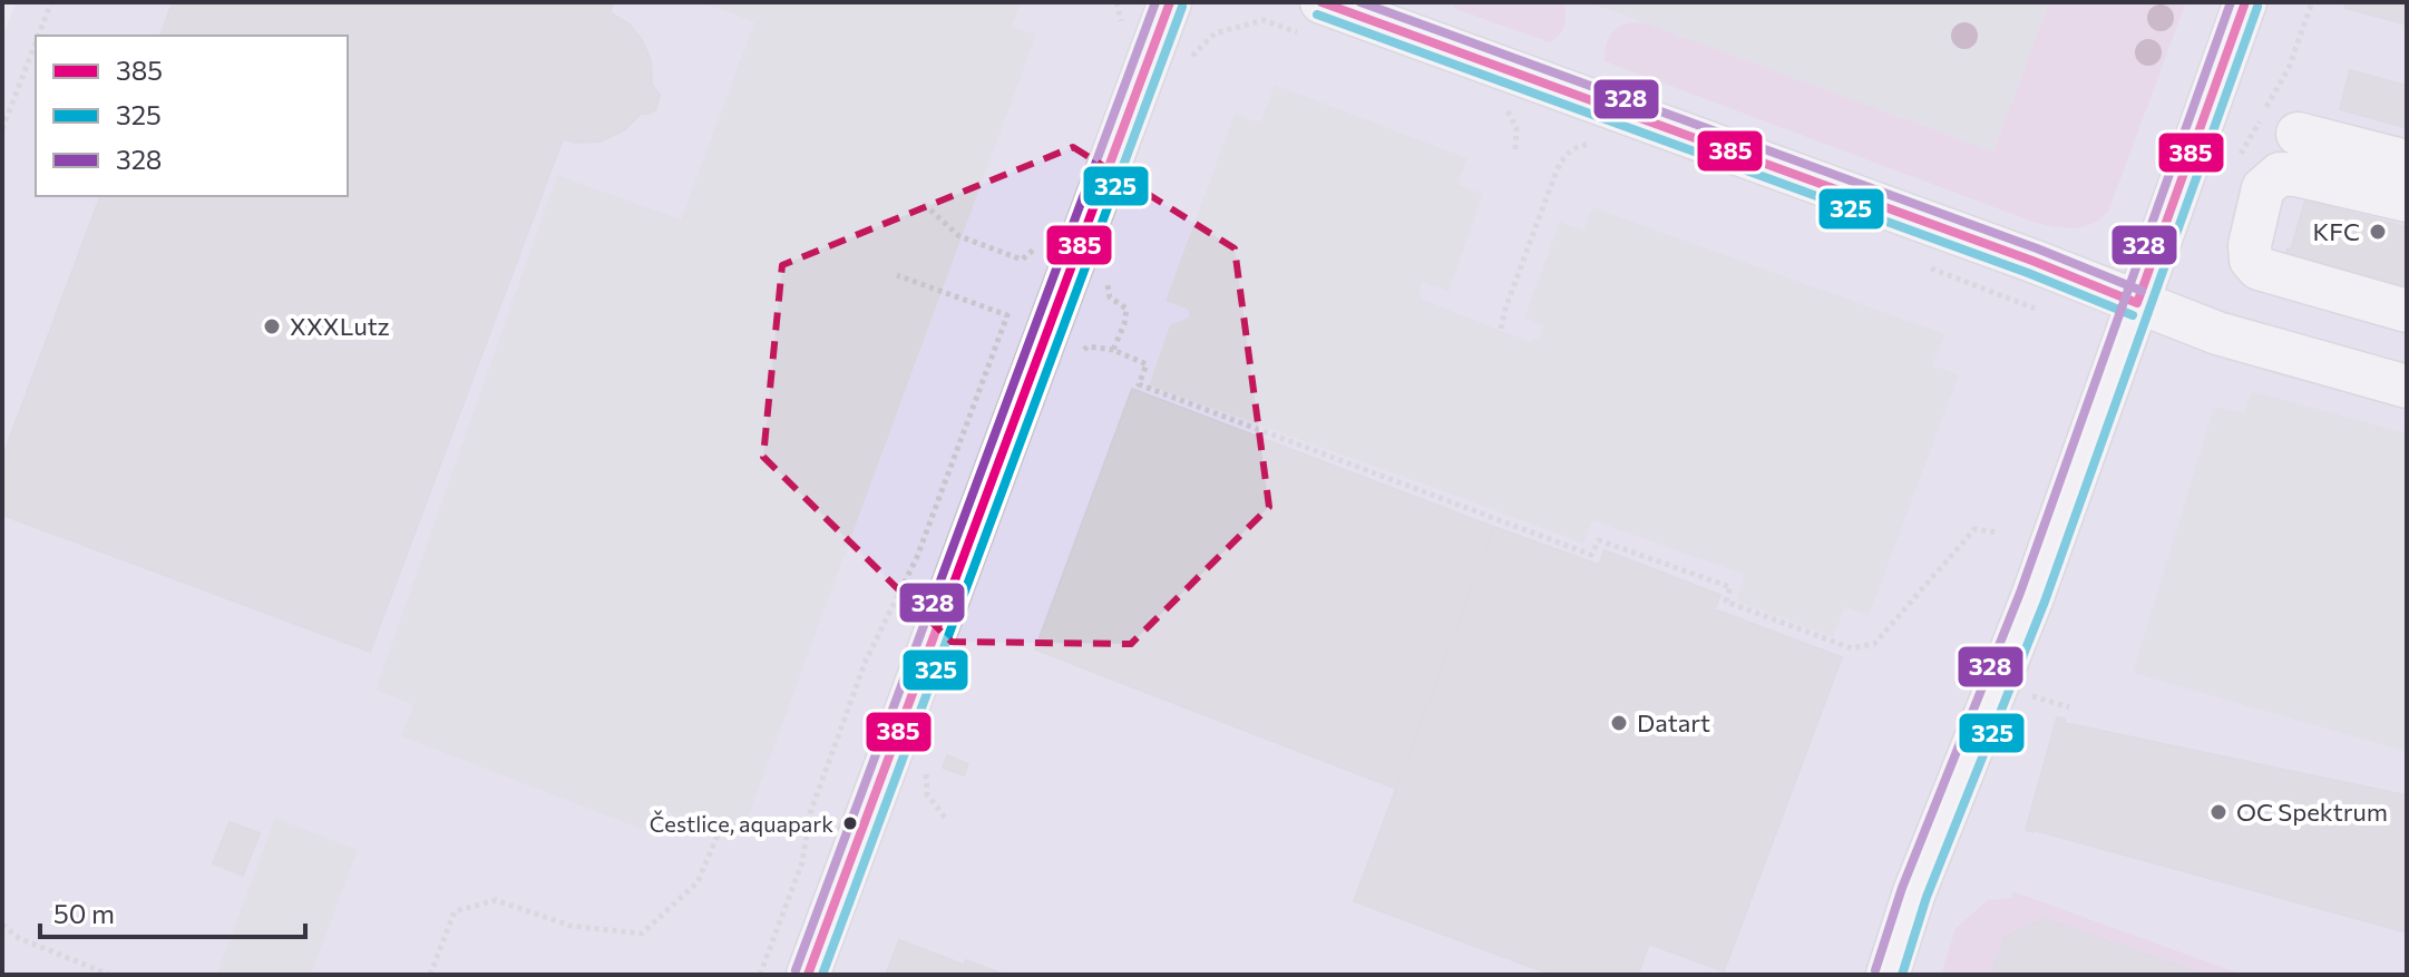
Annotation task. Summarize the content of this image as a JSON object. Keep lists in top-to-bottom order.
{
  "places": [
    "KFC",
    "XXXLutz",
    "Datart",
    "OC Spektrum",
    "Čestlice, aquapark"
  ],
  "lines": ["transit line 385", "transit line 328", "transit line 325"],
  "legend": ["385", "325", "328"],
  "scale_bar": "50 m"
}
